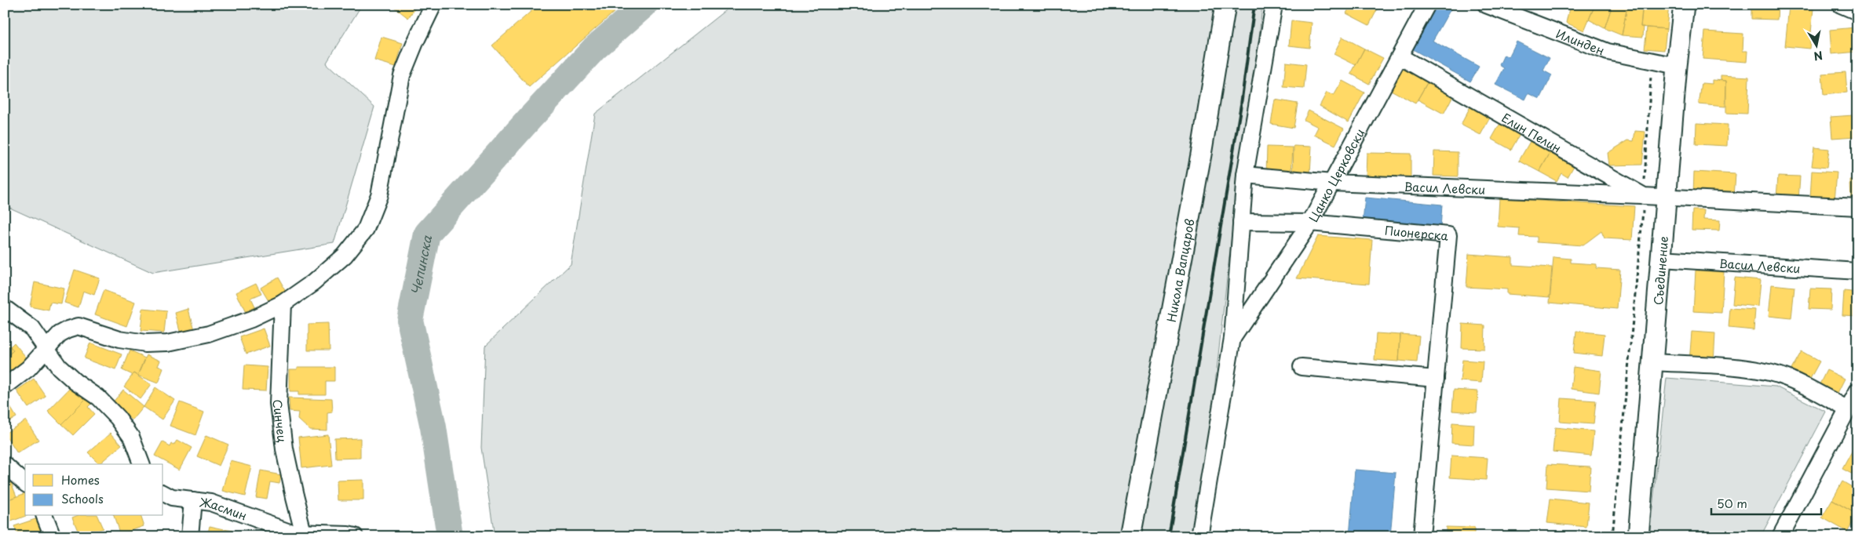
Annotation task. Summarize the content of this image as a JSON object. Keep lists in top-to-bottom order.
{
  "streets": {
    "street": [
      "Илинден",
      "Елин Пелин",
      "Цанко Церковски",
      "Васил Левски",
      "Пионерска",
      "Никола Вапцаров",
      "Съединение",
      "Синчец",
      "Жасмин"
    ]
  },
  "crossings": [
    ["Илинден", "Съединение"],
    ["Елин Пелин", "Цанко Церковски"],
    ["Елин Пелин", "Васил Левски"],
    ["Елин Пелин", "Съединение"],
    ["Цанко Церковски", "Васил Левски"],
    ["Цанко Церковски", "Пионерска"],
    ["Васил Левски", "Съединение"],
    ["Синчец", "Жасмин"]
  ],
  "water": ["Чепинска"],
  "legend": ["Homes", "Schools"],
  "scale_bar": "50 m",
  "north": "bottom"
}
